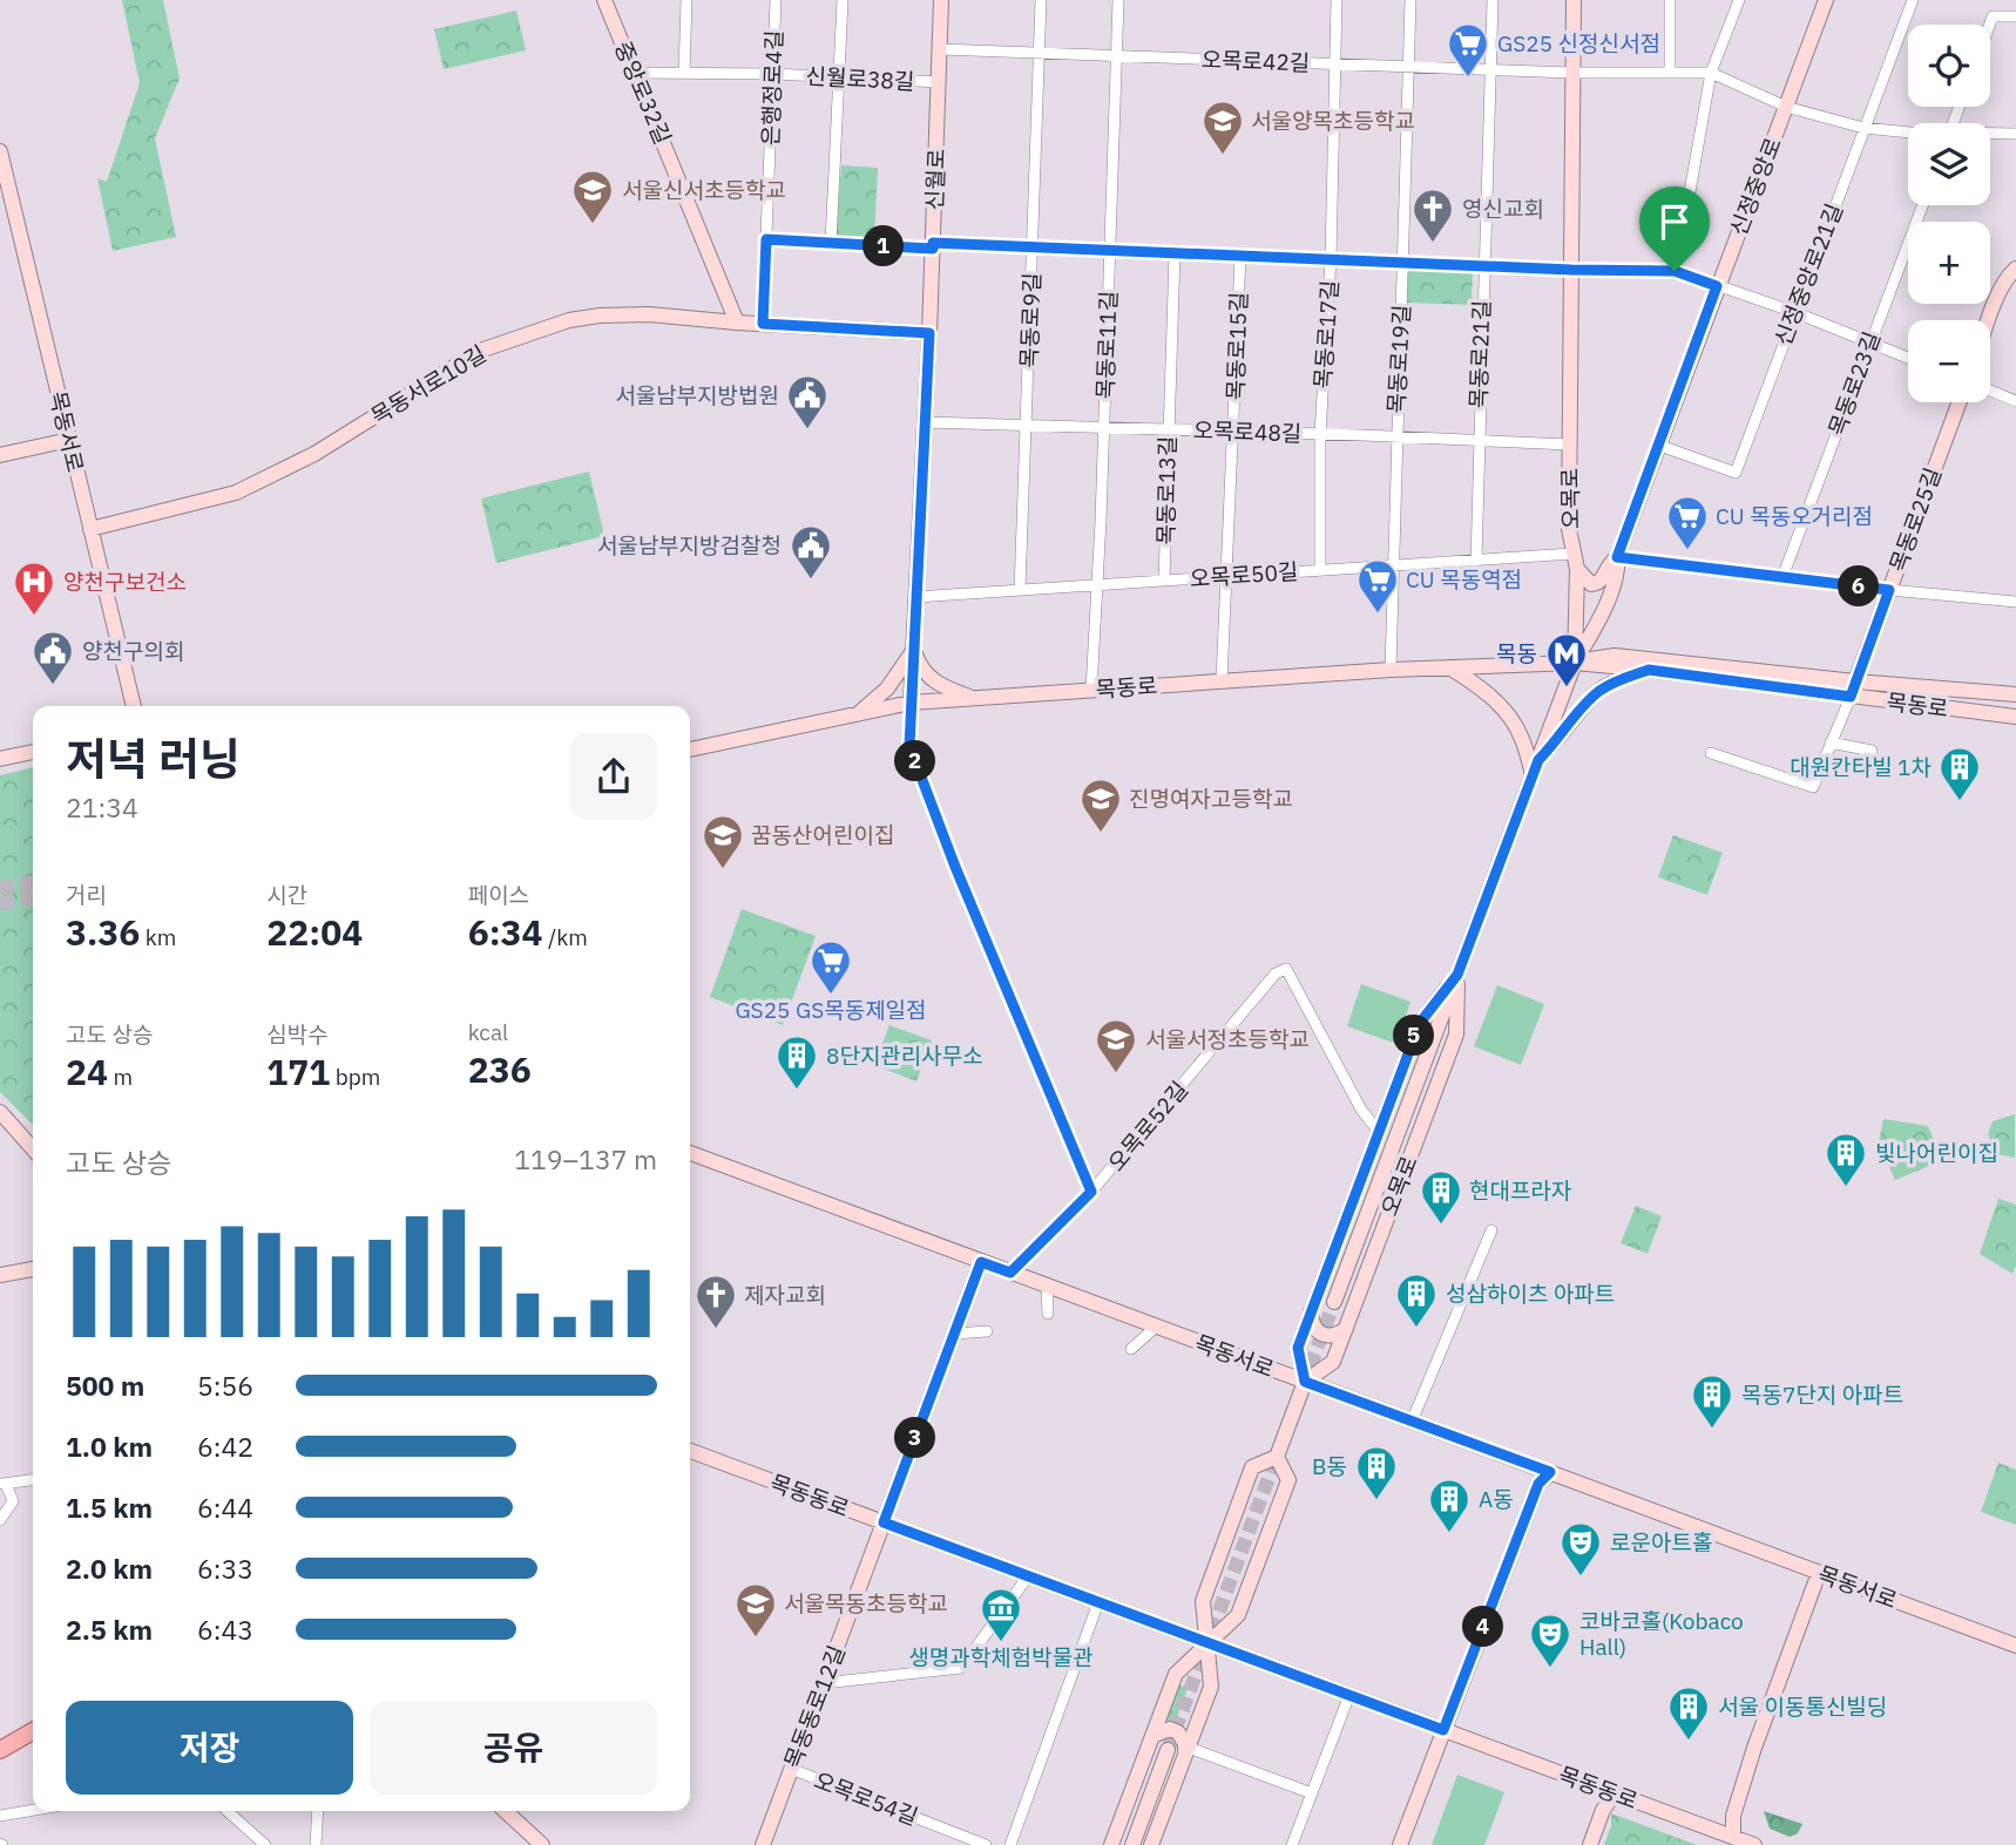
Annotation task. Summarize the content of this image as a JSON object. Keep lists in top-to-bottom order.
{
  "streets": {
    "main road": [
      "중앙로32길",
      "신월로",
      "신정중앙로",
      "목동서로10길",
      "목동서로",
      "오목로",
      "목동로25길",
      "목동로",
      "목동동로",
      "목동동로12길"
    ],
    "street": [
      "오목로42길",
      "신월로38길",
      "은행정로4길",
      "신정중앙로21길",
      "목동로9길",
      "목동로17길",
      "목동로11길",
      "목동로15길",
      "목동로21길",
      "목동로19길",
      "목동로23길",
      "오목로48길",
      "목동로13길",
      "오목로50길",
      "오목로52길",
      "오목로54길"
    ]
  },
  "crossings": [
    ["오목로42길", "신월로"],
    ["오목로42길", "목동로9길"],
    ["오목로42길", "목동로17길"],
    ["오목로42길", "목동로11길"],
    ["오목로42길", "목동로21길"],
    ["오목로42길", "목동로19길"],
    ["오목로42길", "오목로"],
    ["신월로38길", "은행정로4길"],
    ["신월로38길", "중앙로32길"],
    ["신월로38길", "신월로"],
    ["은행정로4길", "목동서로10길"],
    ["중앙로32길", "목동서로10길"],
    ["신월로", "목동서로10길"],
    ["신월로", "오목로48길"],
    ["신월로", "오목로50길"],
    ["신월로", "목동로"],
    ["신정중앙로", "신정중앙로21길"],
    ["신정중앙로", "오목로"],
    ["신정중앙로", "오목로50길"],
    ["신정중앙로", "목동로"],
    ["목동로9길", "오목로48길"],
    ["목동로9길", "오목로50길"],
    ["목동로17길", "오목로48길"],
    ["목동로17길", "오목로50길"],
    ["목동로11길", "오목로48길"],
    ["목동로11길", "오목로50길"],
    ["목동로11길", "목동로"],
    ["목동로15길", "오목로48길"],
    ["목동로15길", "오목로50길"],
    ["목동로15길", "목동로"],
    ["목동로21길", "오목로48길"],
    ["목동로21길", "오목로50길"],
    ["목동로19길", "오목로48길"],
    ["목동로19길", "오목로50길"],
    ["목동로19길", "목동로"],
    ["목동서로10길", "목동서로"],
    ["목동서로", "오목로"],
    ["목동서로", "오목로52길"],
    ["목동서로", "목동동로12길"],
    ["오목로48길", "목동로13길"],
    ["오목로48길", "오목로"],
    ["목동로13길", "오목로50길"],
    ["오목로", "오목로50길"],
    ["오목로", "목동로"],
    ["오목로", "오목로52길"],
    ["목동로25길", "목동로"],
    ["목동동로", "목동동로12길"],
    ["목동동로12길", "오목로54길"]
  ],
  "places": {
    "supermarket": [
      "GS25 신정신서점",
      "CU 목동오거리점",
      "CU 목동역점",
      "GS25 GS목동제일점"
    ],
    "school or university": [
      "서울양목초등학교",
      "서울신서초등학교",
      "진명여자고등학교",
      "꿈동산어린이집",
      "서울서정초등학교",
      "서울목동초등학교"
    ],
    "church": ["영신교회", "제자교회"],
    "public building": ["서울남부지방법원", "서울남부지방검찰청", "양천구의회"],
    "hospital": ["양천구보건소"],
    "metro station": ["목동"],
    "building": [
      "대원칸타빌 1차",
      "8단지관리사무소",
      "빛나어린이집",
      "현대프라자",
      "성삼하이츠 아파트",
      "목동7단지 아파트",
      "B동",
      "A동",
      "서울 이동통신빌딩"
    ],
    "theatre": ["로운아트홀", "코바코홀(Kobaco Hall)"],
    "museum": ["생명과학체험박물관"]
  },
  "page": {
    "map_buttons": ["+", "−"],
    "pins": [
      "1",
      "6",
      "2",
      "5",
      "3",
      "4"
    ],
    "heading": ["저녁 러닝", "21:34"],
    "stats": [
      ["거리", "3.36 km"],
      ["시간", "22:04"],
      ["페이스", "6:34 /km"],
      ["고도 상승", "24 m"],
      ["심박수", "171 bpm"],
      ["kcal", "236"]
    ],
    "chart": ["고도 상승", "119–137 m"],
    "list": [
      {
        "name": "500 m",
        "note": "5:56"
      },
      {
        "name": "1.0 km",
        "note": "6:42"
      },
      {
        "name": "1.5 km",
        "note": "6:44"
      },
      {
        "name": "2.0 km",
        "note": "6:33"
      },
      {
        "name": "2.5 km",
        "note": "6:43"
      }
    ],
    "buttons": ["저장", "공유"]
  }
}
